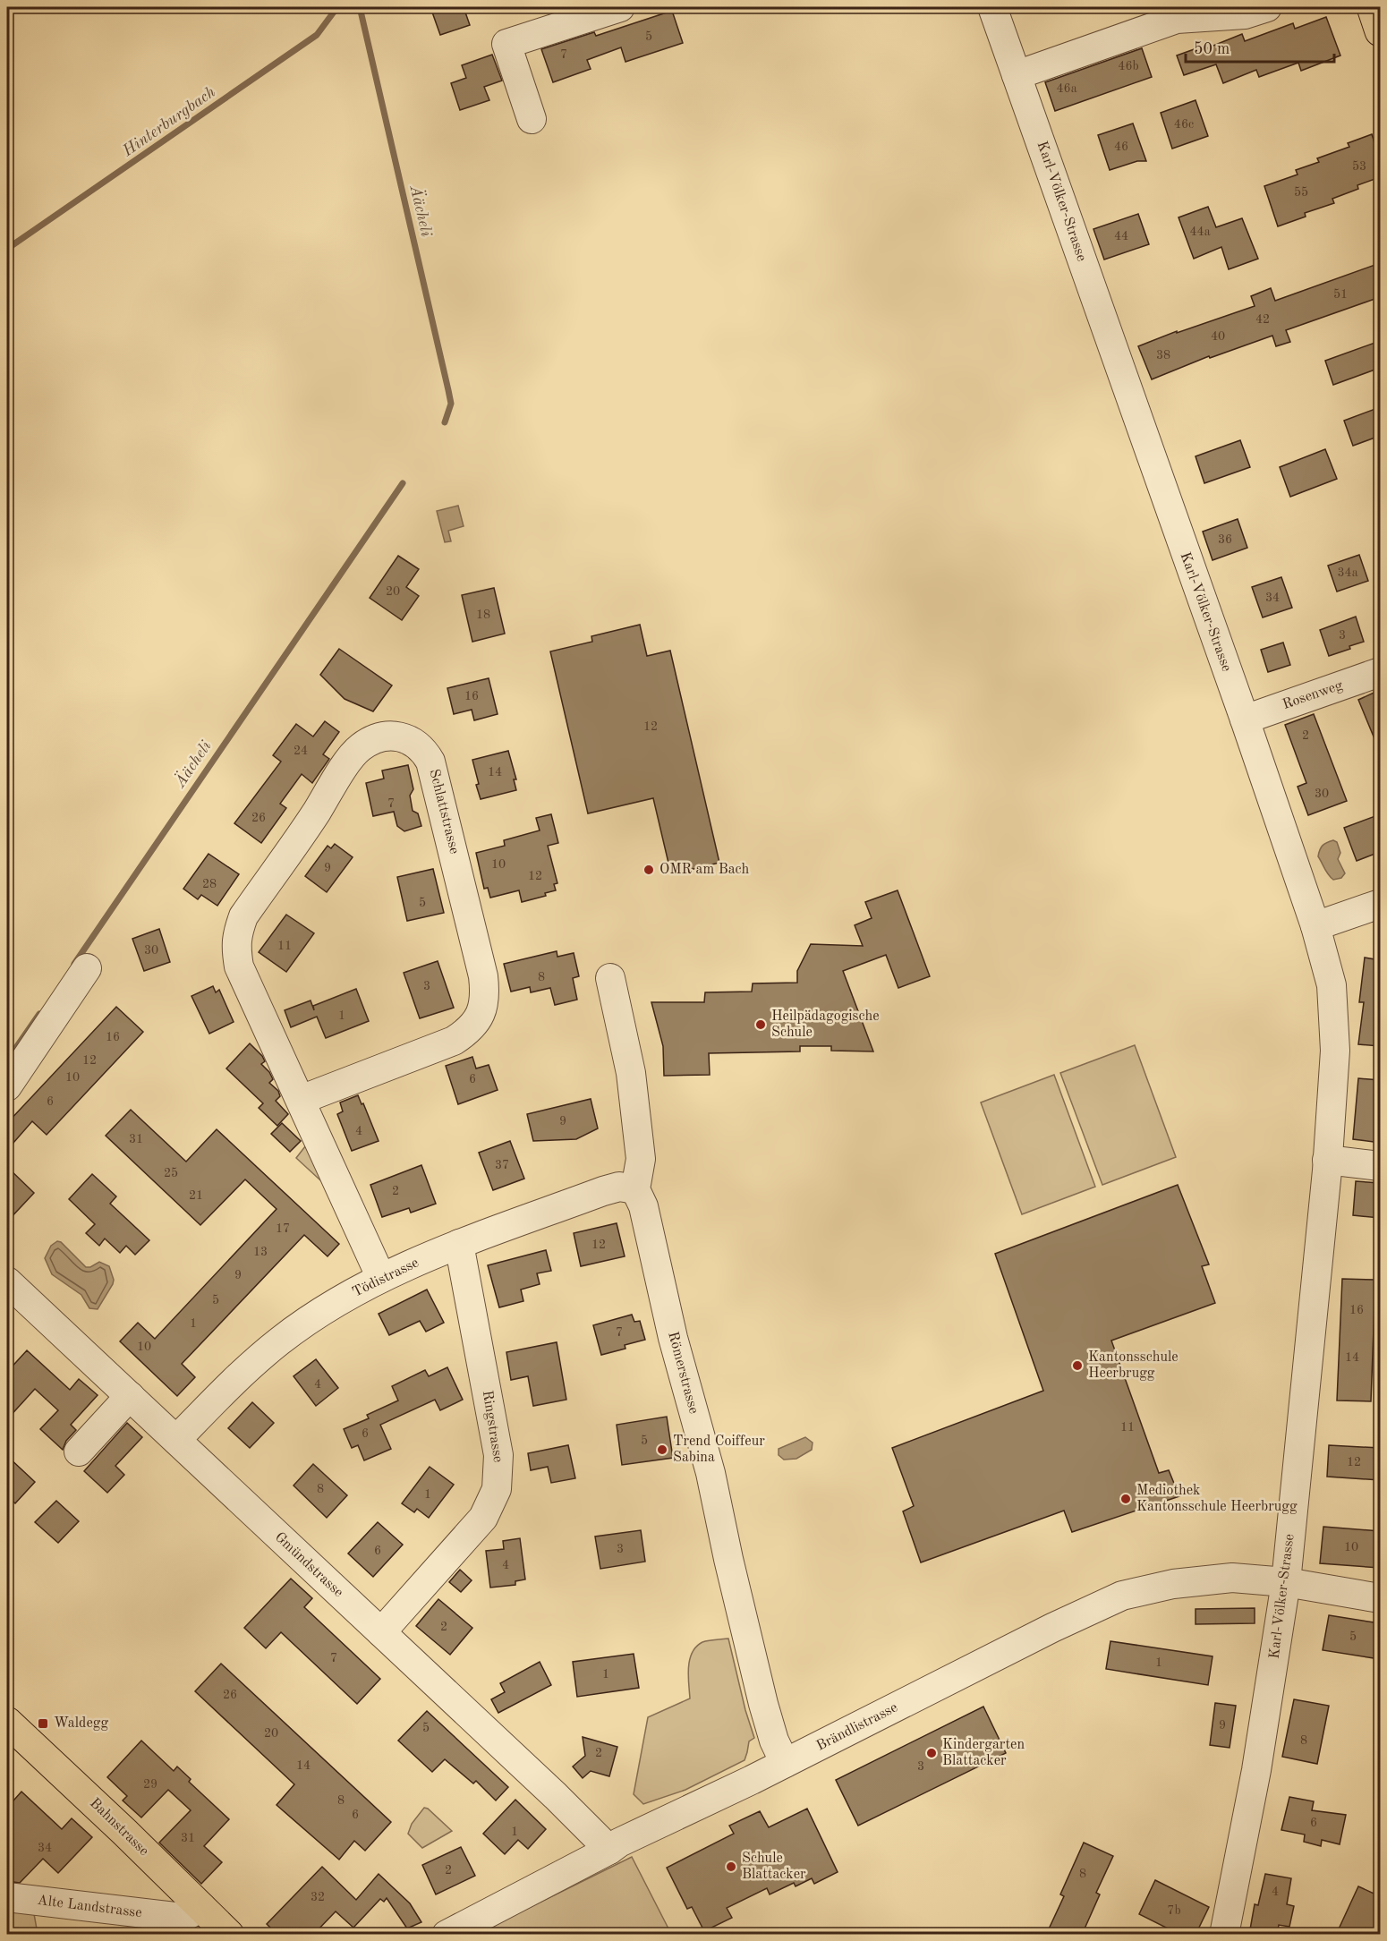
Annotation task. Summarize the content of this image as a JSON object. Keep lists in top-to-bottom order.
{
  "streets": {
    "main road": ["Bahnstrasse"],
    "street": [
      "Karl-Völker-Strasse",
      "Rosenweg",
      "Schlattstrasse",
      "Tödistrasse",
      "Römerstrasse",
      "Ringstrasse",
      "Gmündstrasse",
      "Brändlistrasse",
      "Alte Landstrasse"
    ]
  },
  "crossings": [
    ["Karl-Völker-Strasse", "Rosenweg"],
    ["Karl-Völker-Strasse", "Brändlistrasse"],
    ["Schlattstrasse", "Tödistrasse"],
    ["Tödistrasse", "Römerstrasse"],
    ["Tödistrasse", "Ringstrasse"],
    ["Tödistrasse", "Gmündstrasse"],
    ["Römerstrasse", "Brändlistrasse"],
    ["Ringstrasse", "Gmündstrasse"],
    ["Gmündstrasse", "Brändlistrasse"],
    ["Bahnstrasse", "Alte Landstrasse"]
  ],
  "water": ["Hinterburgbach", "Äächeli"],
  "places": {
    "other": [
      "OMR am Bach",
      "Heilpädagogische Schule",
      "Kantonsschule Heerbrugg",
      "Trend Coiffeur Sabina",
      "Mediothek Kantonsschule Heerbrugg",
      "Kindergarten Blattacker",
      "Schule Blattacker"
    ],
    "transit": ["Waldegg"]
  },
  "house_numbers": [
    "5",
    "7",
    "46b",
    "46a",
    "46c",
    "46",
    "53",
    "55",
    "44a",
    "44",
    "51",
    "42",
    "40",
    "38",
    "36",
    "34a",
    "20",
    "34",
    "18",
    "3",
    "16",
    "12",
    "2",
    "24",
    "14",
    "30",
    "7",
    "26",
    "10",
    "9",
    "12",
    "28",
    "5",
    "11",
    "30",
    "8",
    "3",
    "1",
    "16",
    "12",
    "10",
    "6",
    "6",
    "9",
    "4",
    "31",
    "37",
    "25",
    "2",
    "21",
    "17",
    "12",
    "13",
    "9",
    "5",
    "16",
    "1",
    "7",
    "10",
    "14",
    "4",
    "11",
    "6",
    "5",
    "12",
    "8",
    "1",
    "10",
    "3",
    "6",
    "4",
    "2",
    "5",
    "7",
    "1",
    "1",
    "26",
    "9",
    "5",
    "20",
    "8",
    "2",
    "14",
    "3",
    "29",
    "8",
    "6",
    "6",
    "1",
    "31",
    "34",
    "2",
    "8",
    "4",
    "32",
    "7b"
  ],
  "scale_bar": "50 m"
}
